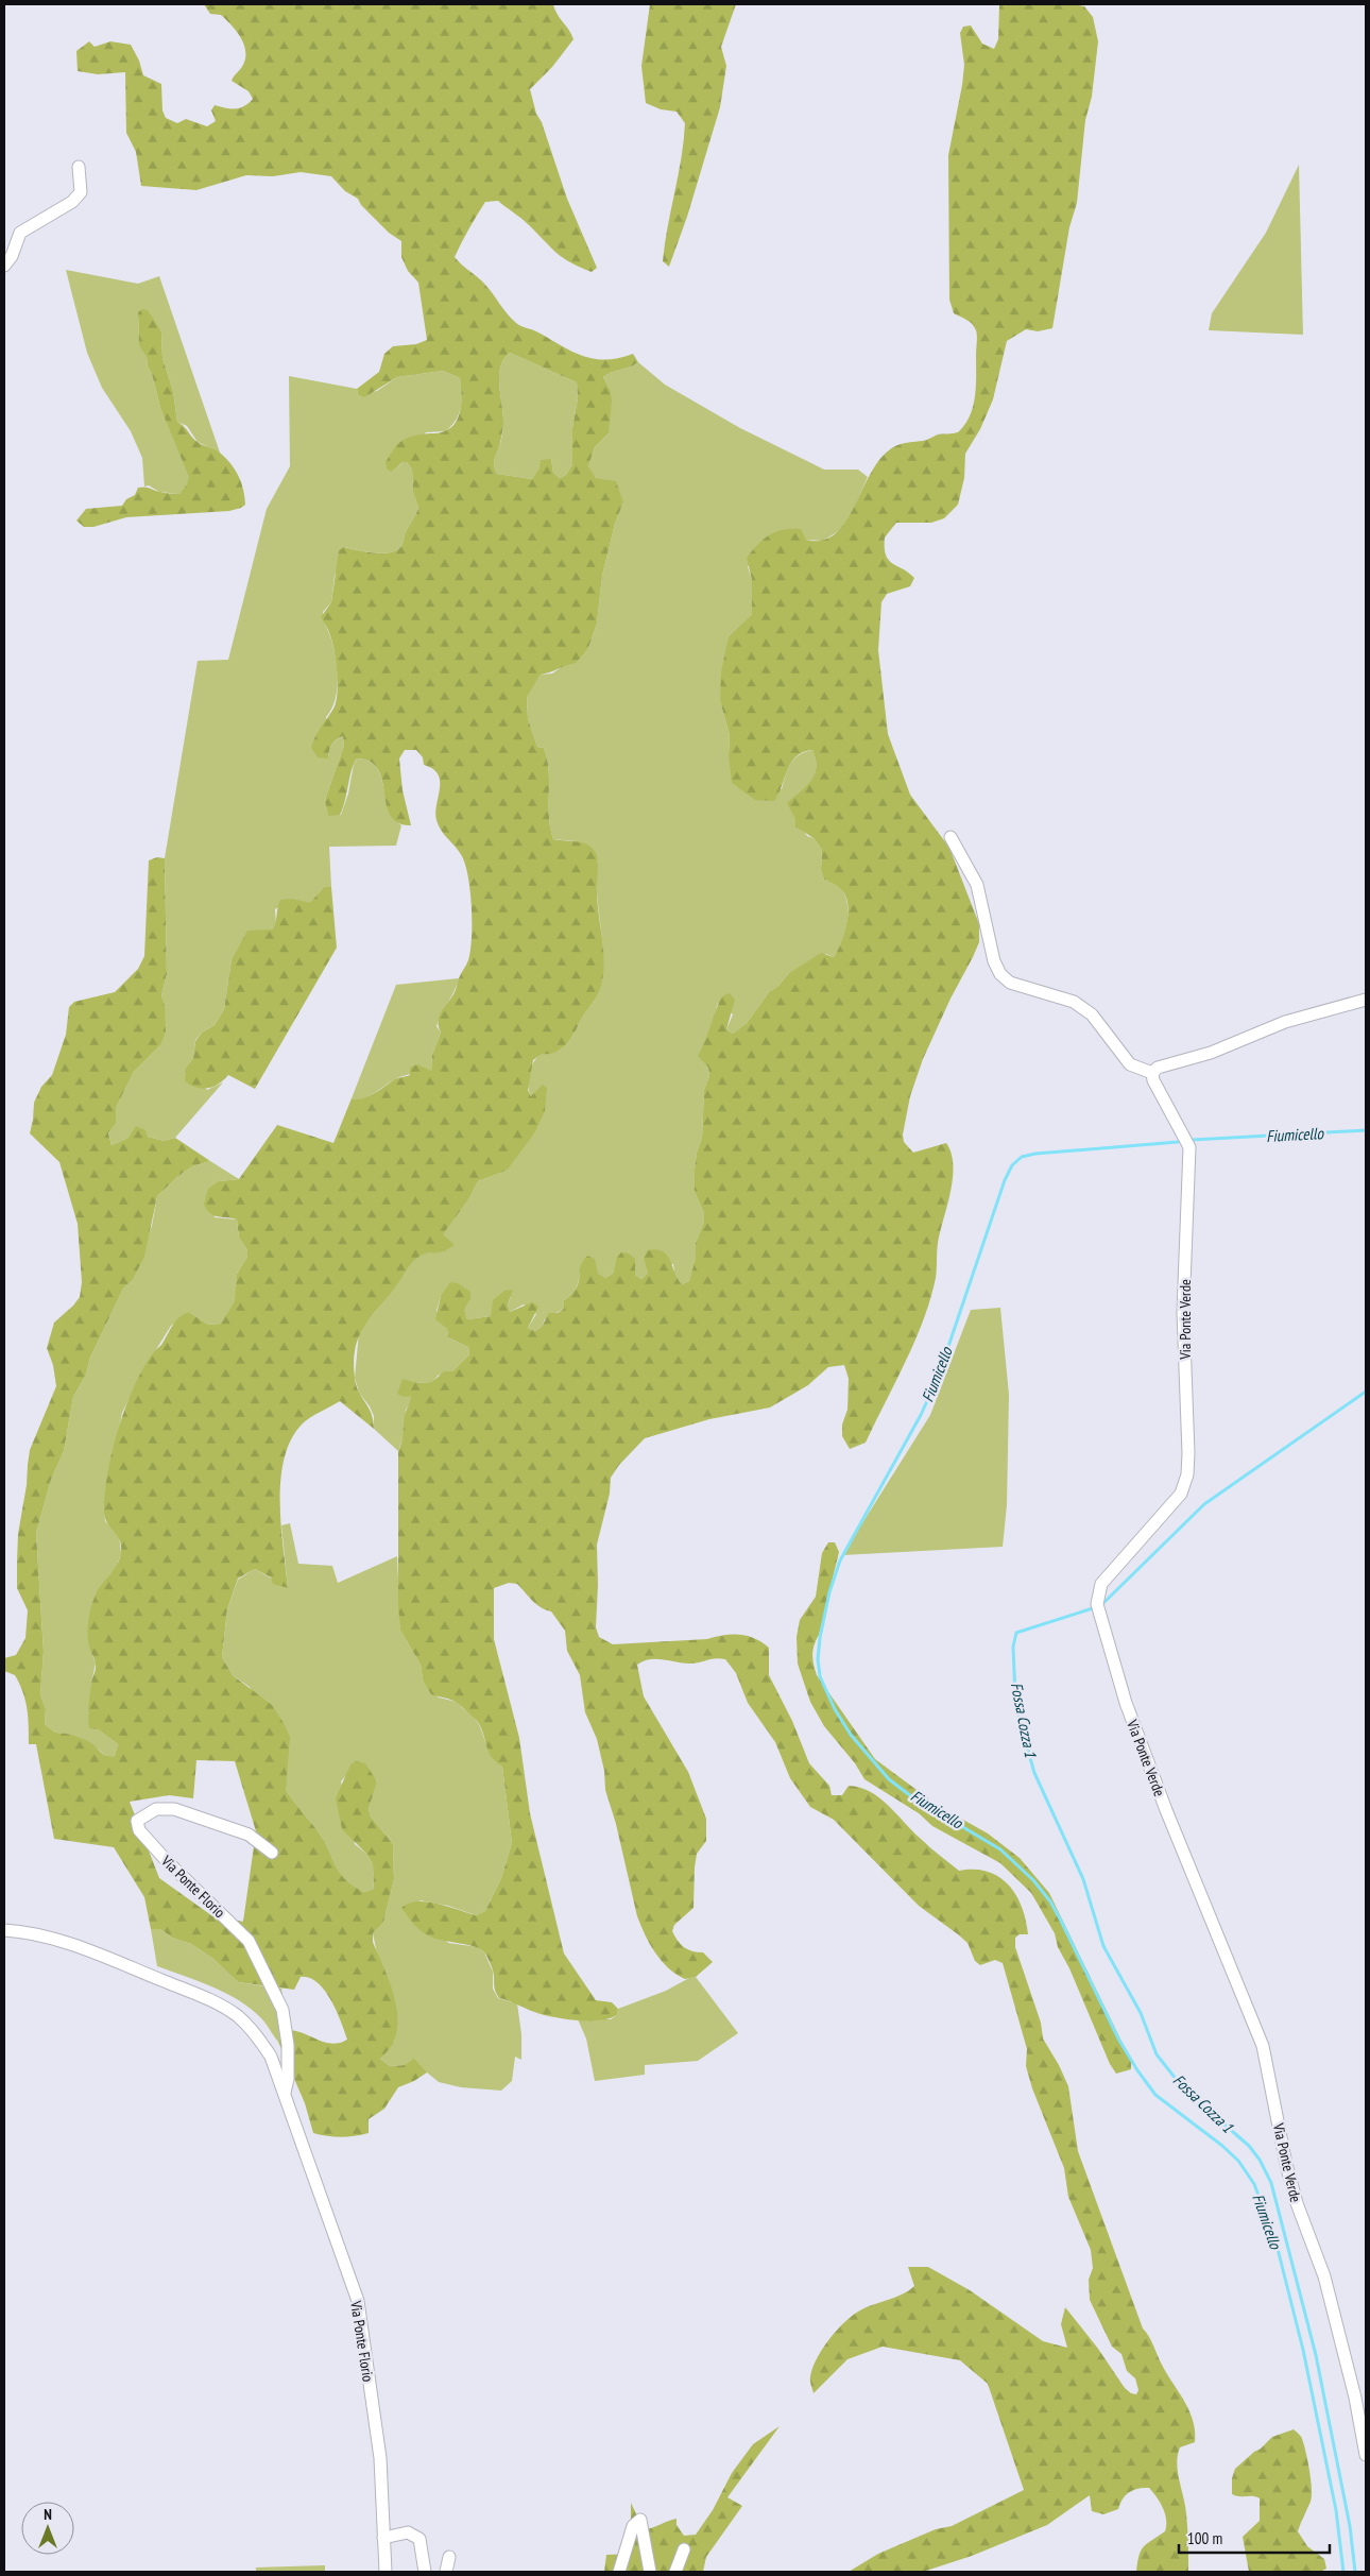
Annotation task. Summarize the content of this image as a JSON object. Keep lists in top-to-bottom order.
{
  "streets": {
    "street": ["Via Ponte Verde", "Via Ponte Florio"]
  },
  "water": ["Fiumicello", "Fossa Cozza 1"],
  "scale_bar": "100 m",
  "north": "top"
}
